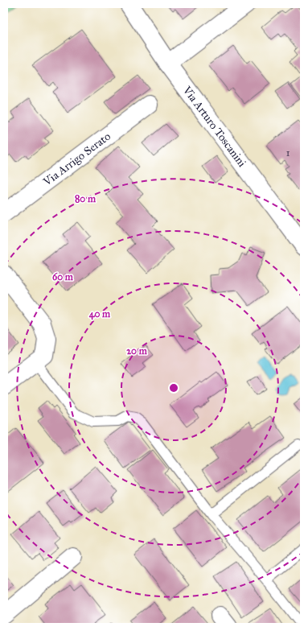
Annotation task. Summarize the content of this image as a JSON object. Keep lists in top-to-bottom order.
{
  "streets": {
    "street": ["Via Arturo Toscanini", "Via Arrigo Serato"]
  },
  "house_numbers": ["1"],
  "rings": [
    "80 m",
    "60 m",
    "40 m",
    "20 m"
  ]
}
